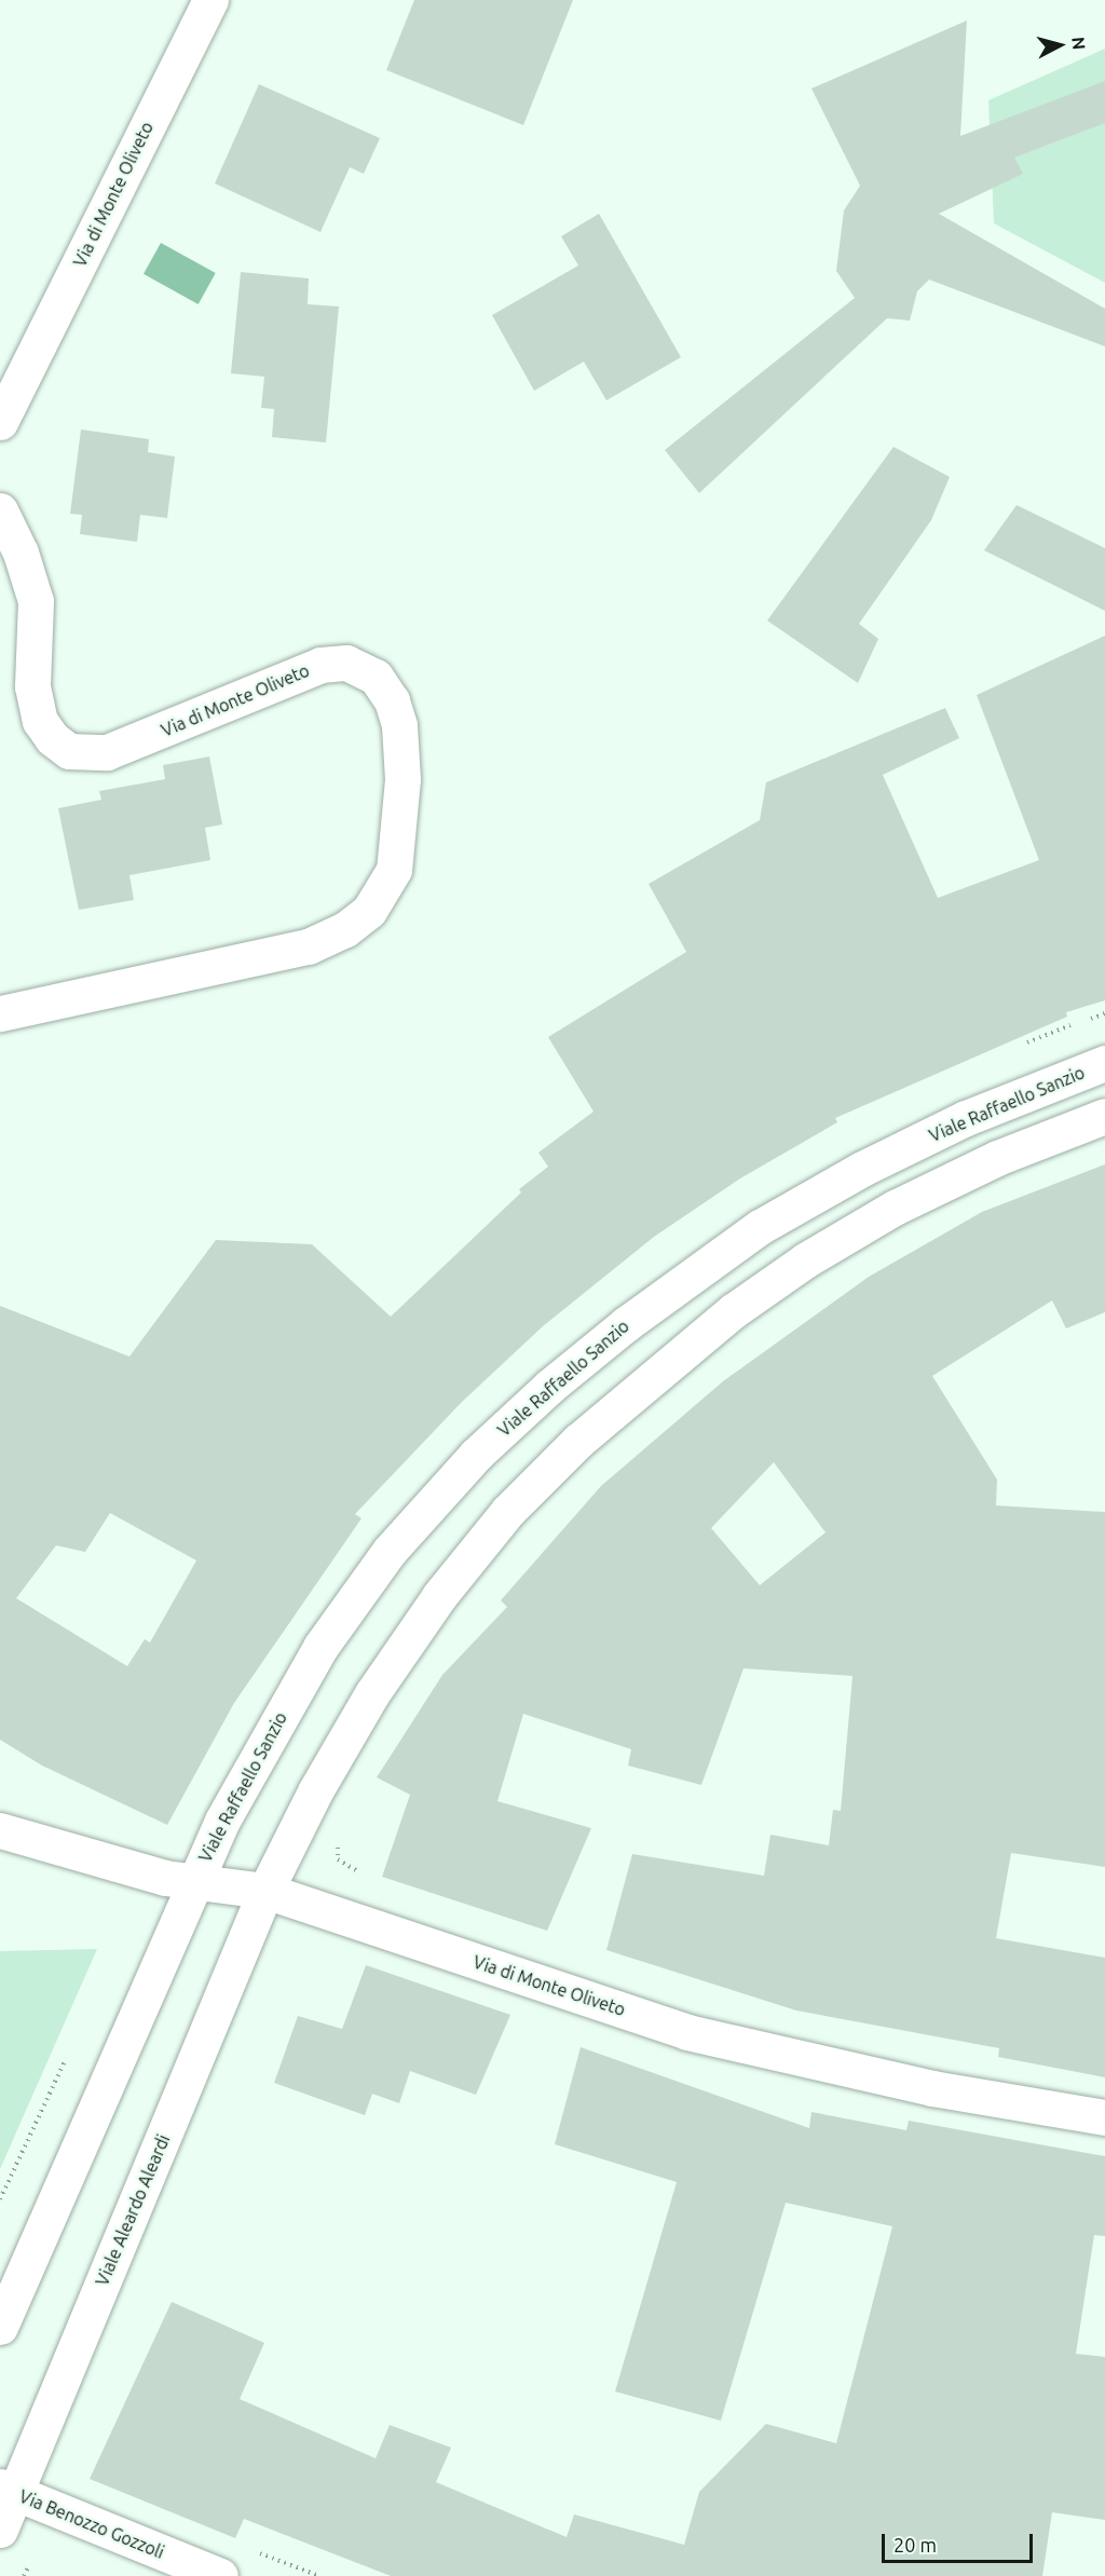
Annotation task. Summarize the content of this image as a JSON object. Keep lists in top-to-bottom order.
{
  "streets": {
    "main road": [
      "Via di Monte Oliveto",
      "Viale Raffaello Sanzio",
      "Viale Aleardo Aleardi",
      "Via Benozzo Gozzoli"
    ]
  },
  "crossings": [
    ["Via di Monte Oliveto", "Viale Raffaello Sanzio"],
    ["Via di Monte Oliveto", "Viale Aleardo Aleardi"],
    ["Viale Aleardo Aleardi", "Via Benozzo Gozzoli"]
  ],
  "scale_bar": "20 m",
  "north": "right"
}
